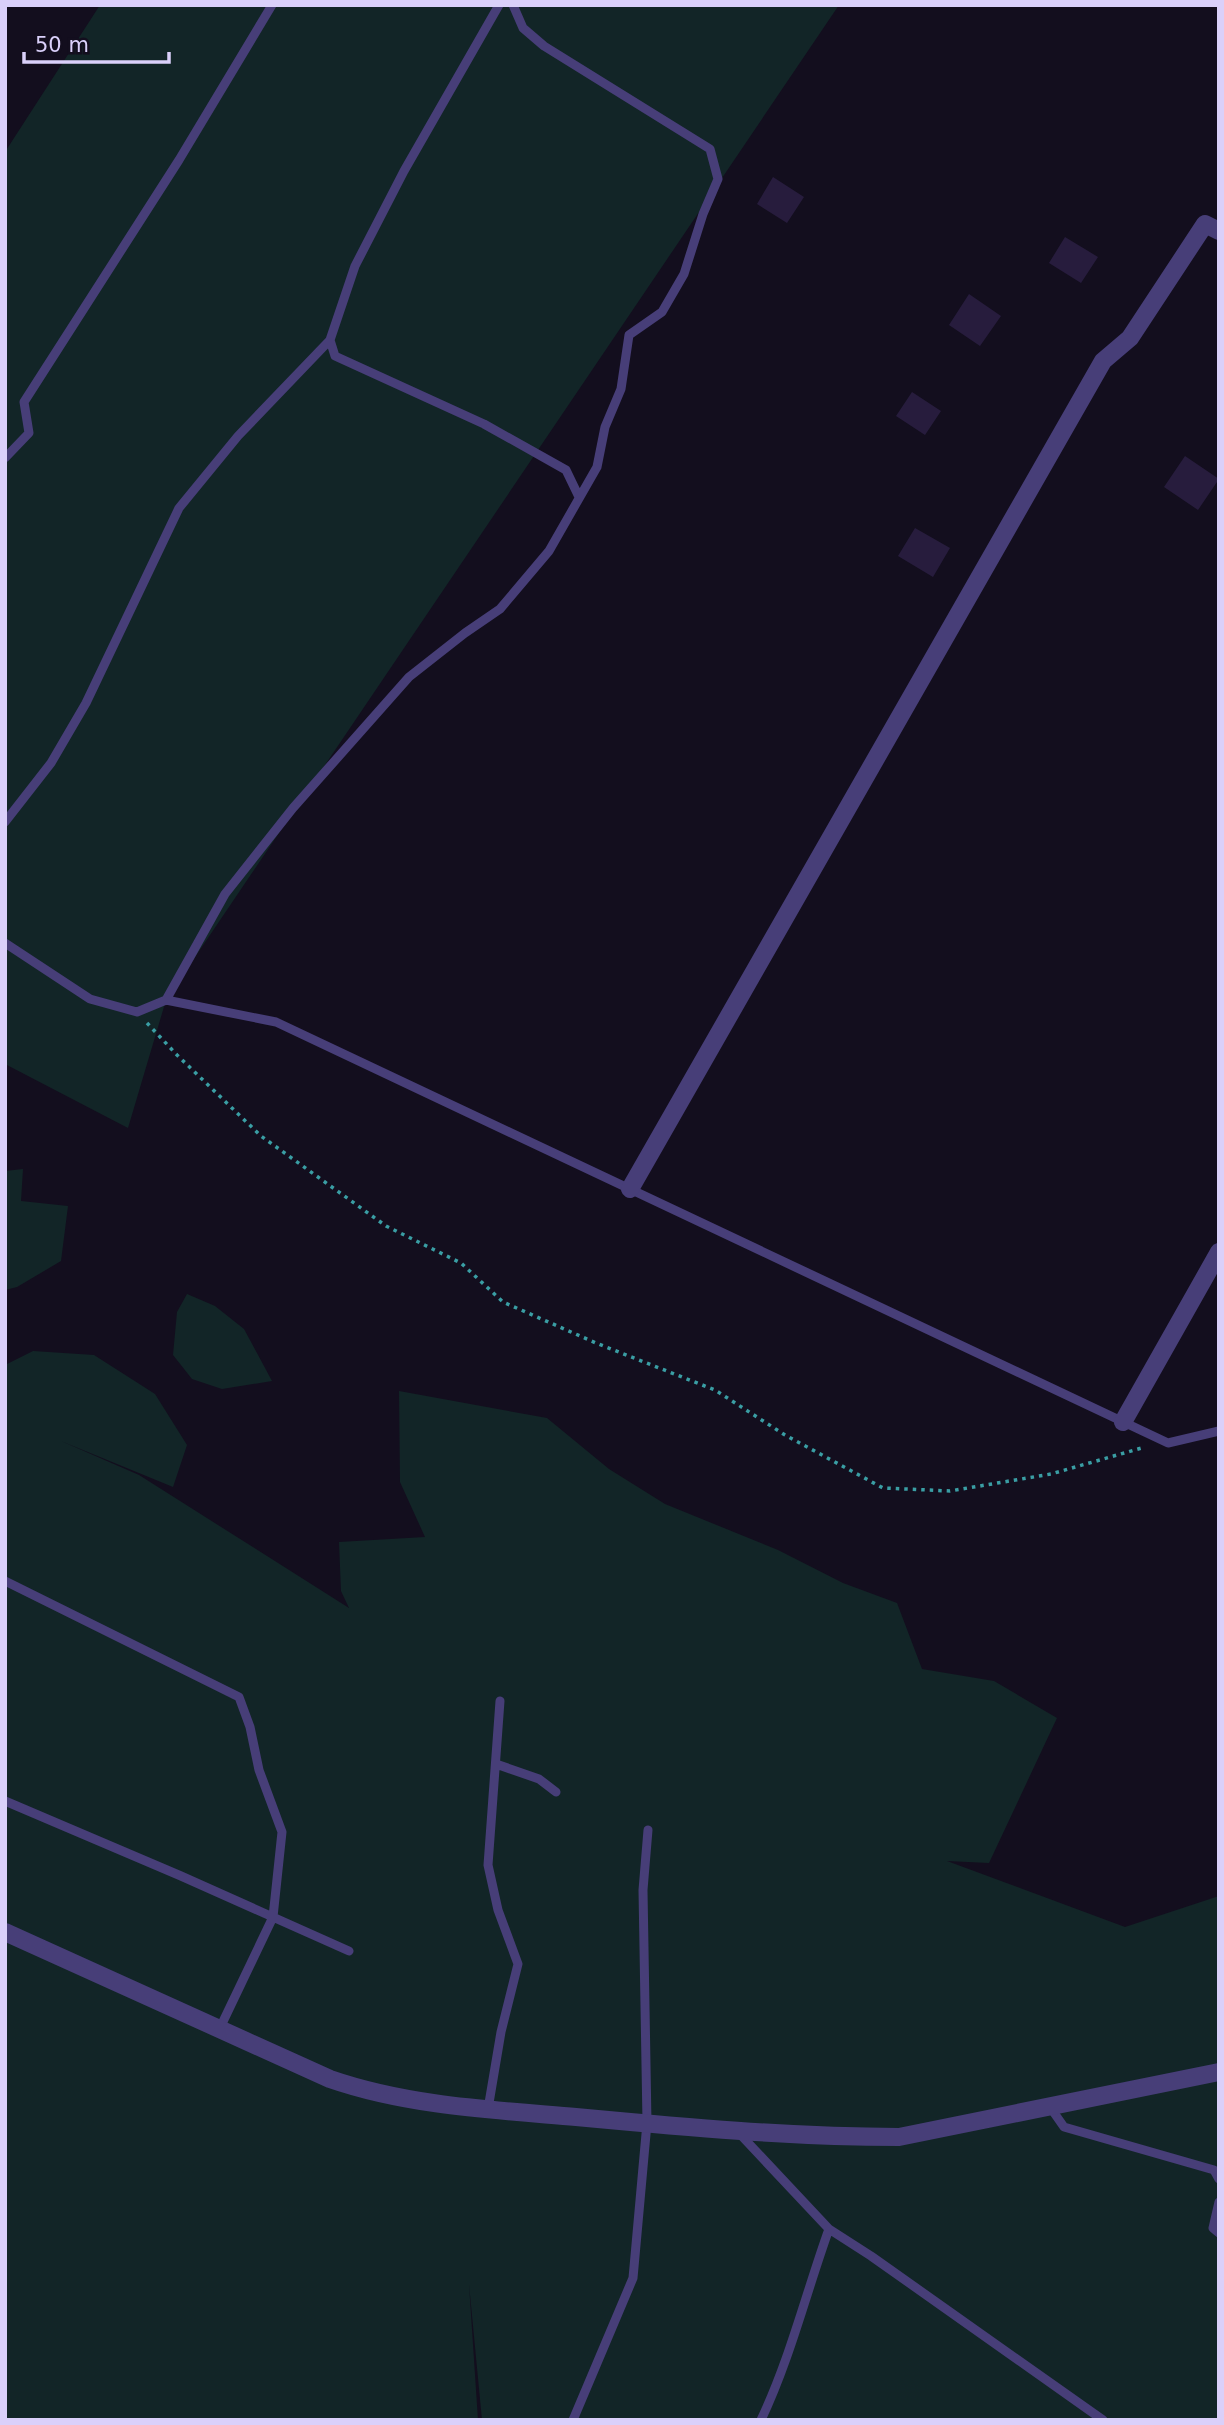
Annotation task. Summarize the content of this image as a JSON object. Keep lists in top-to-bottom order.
{
  "scale_bar": "50 m"
}
